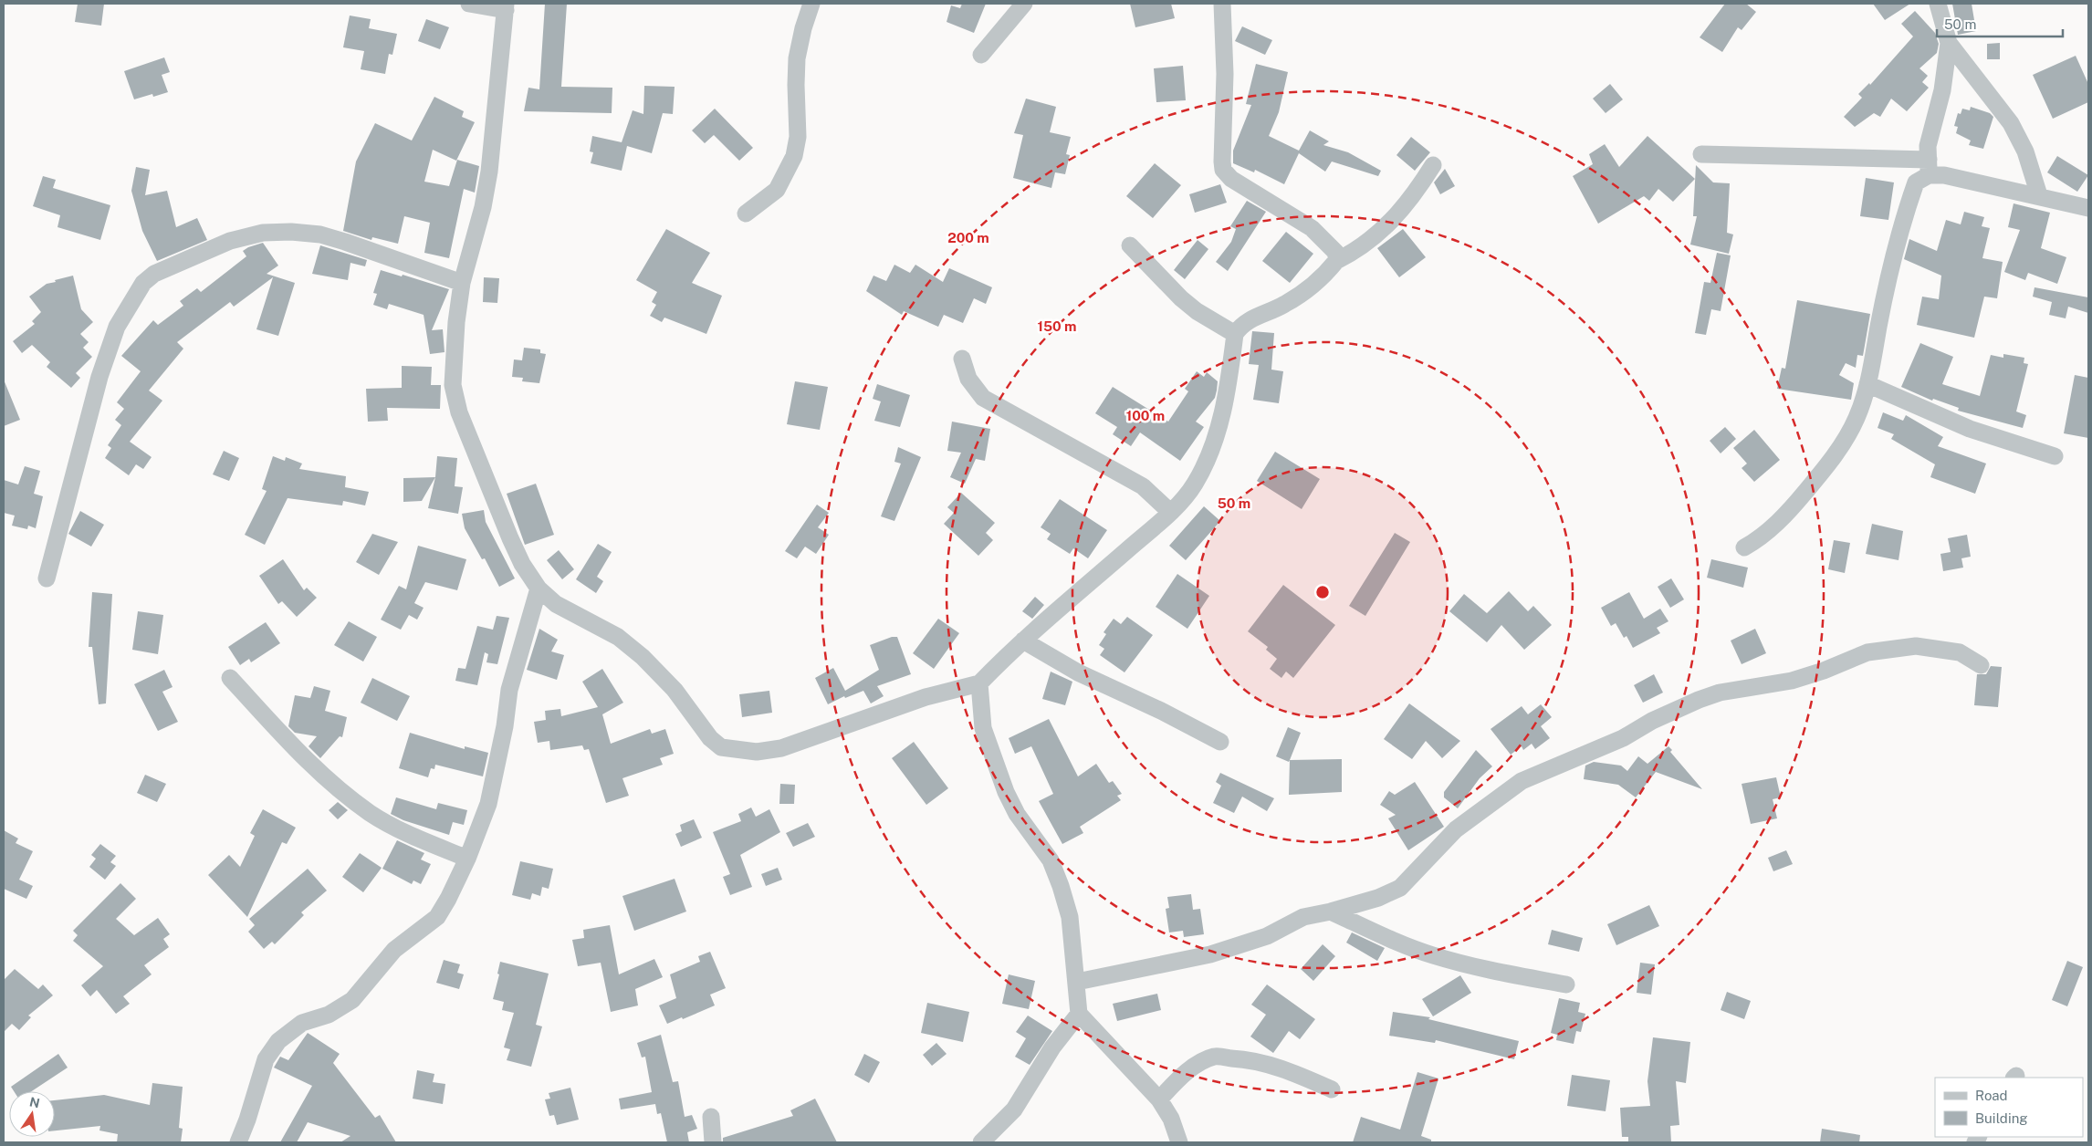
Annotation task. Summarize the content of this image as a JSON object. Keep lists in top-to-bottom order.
{
  "legend": ["Road", "Building"],
  "scale_bar": "50 m",
  "north": "top",
  "rings": [
    "200 m",
    "150 m",
    "100 m",
    "50 m"
  ]
}
